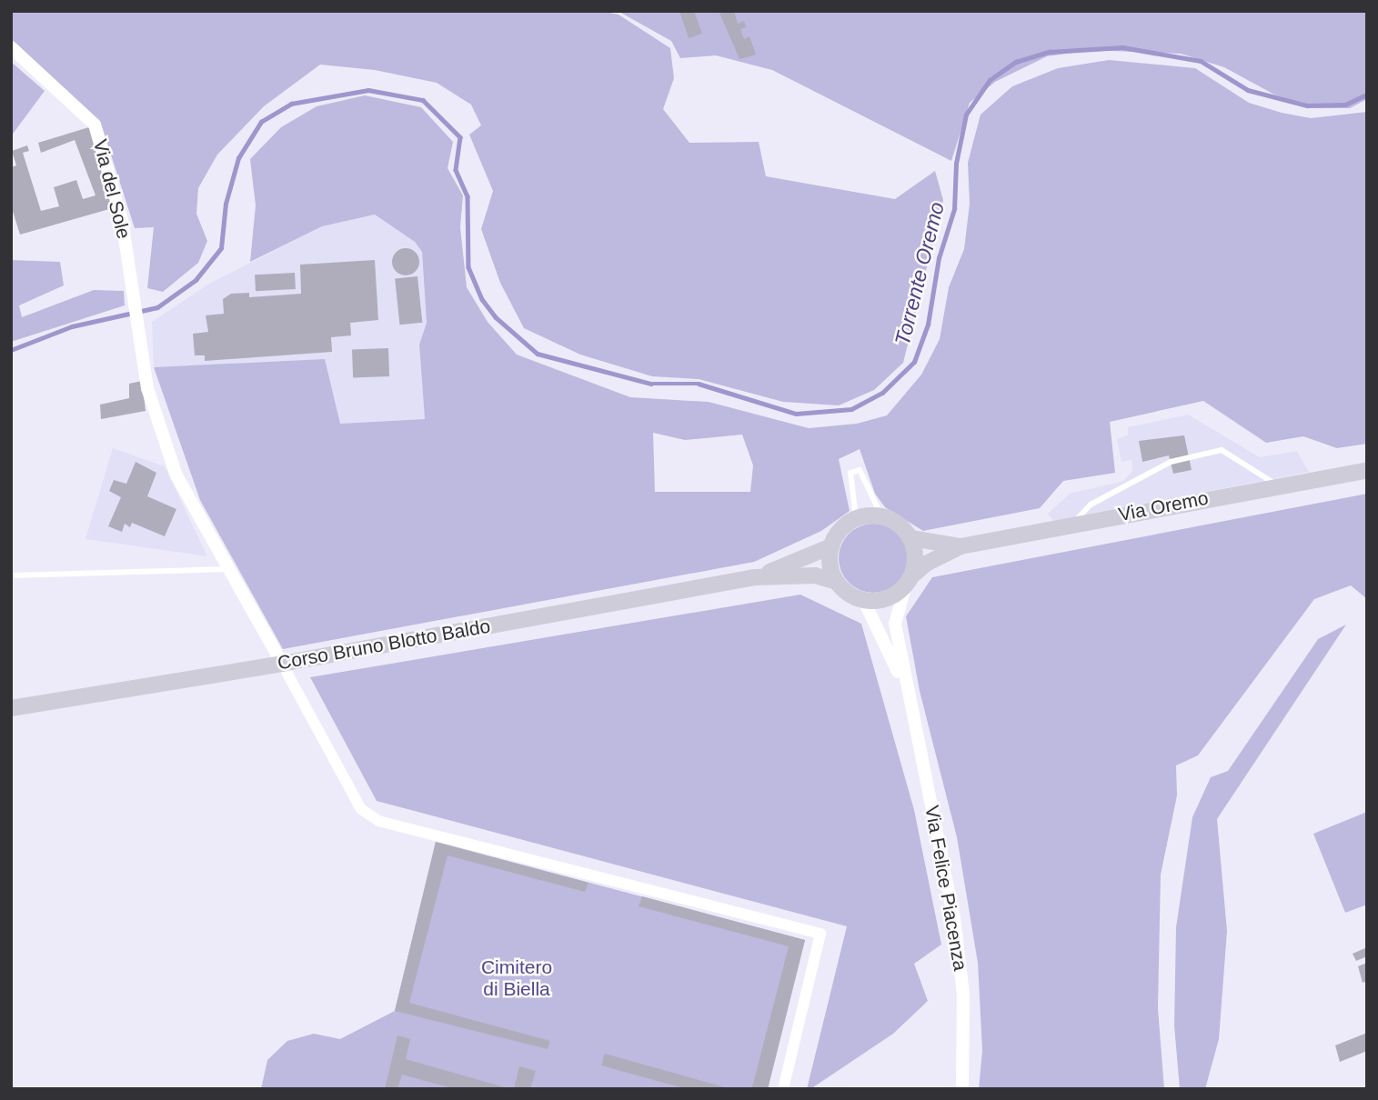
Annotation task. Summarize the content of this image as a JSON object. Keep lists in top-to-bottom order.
{
  "streets": {
    "main road": ["Via Oremo", "Corso Bruno Blotto Baldo"],
    "street": ["Via del Sole", "Via Felice Piacenza"]
  },
  "crossings": [
    ["Via del Sole", "Corso Bruno Blotto Baldo"],
    ["Via Oremo", "Corso Bruno Blotto Baldo"],
    ["Via Oremo", "Via Felice Piacenza"],
    ["Corso Bruno Blotto Baldo", "Via Felice Piacenza"]
  ],
  "water": ["Torrente Oremo"],
  "parks": ["Cimitero di Biella"]
}
